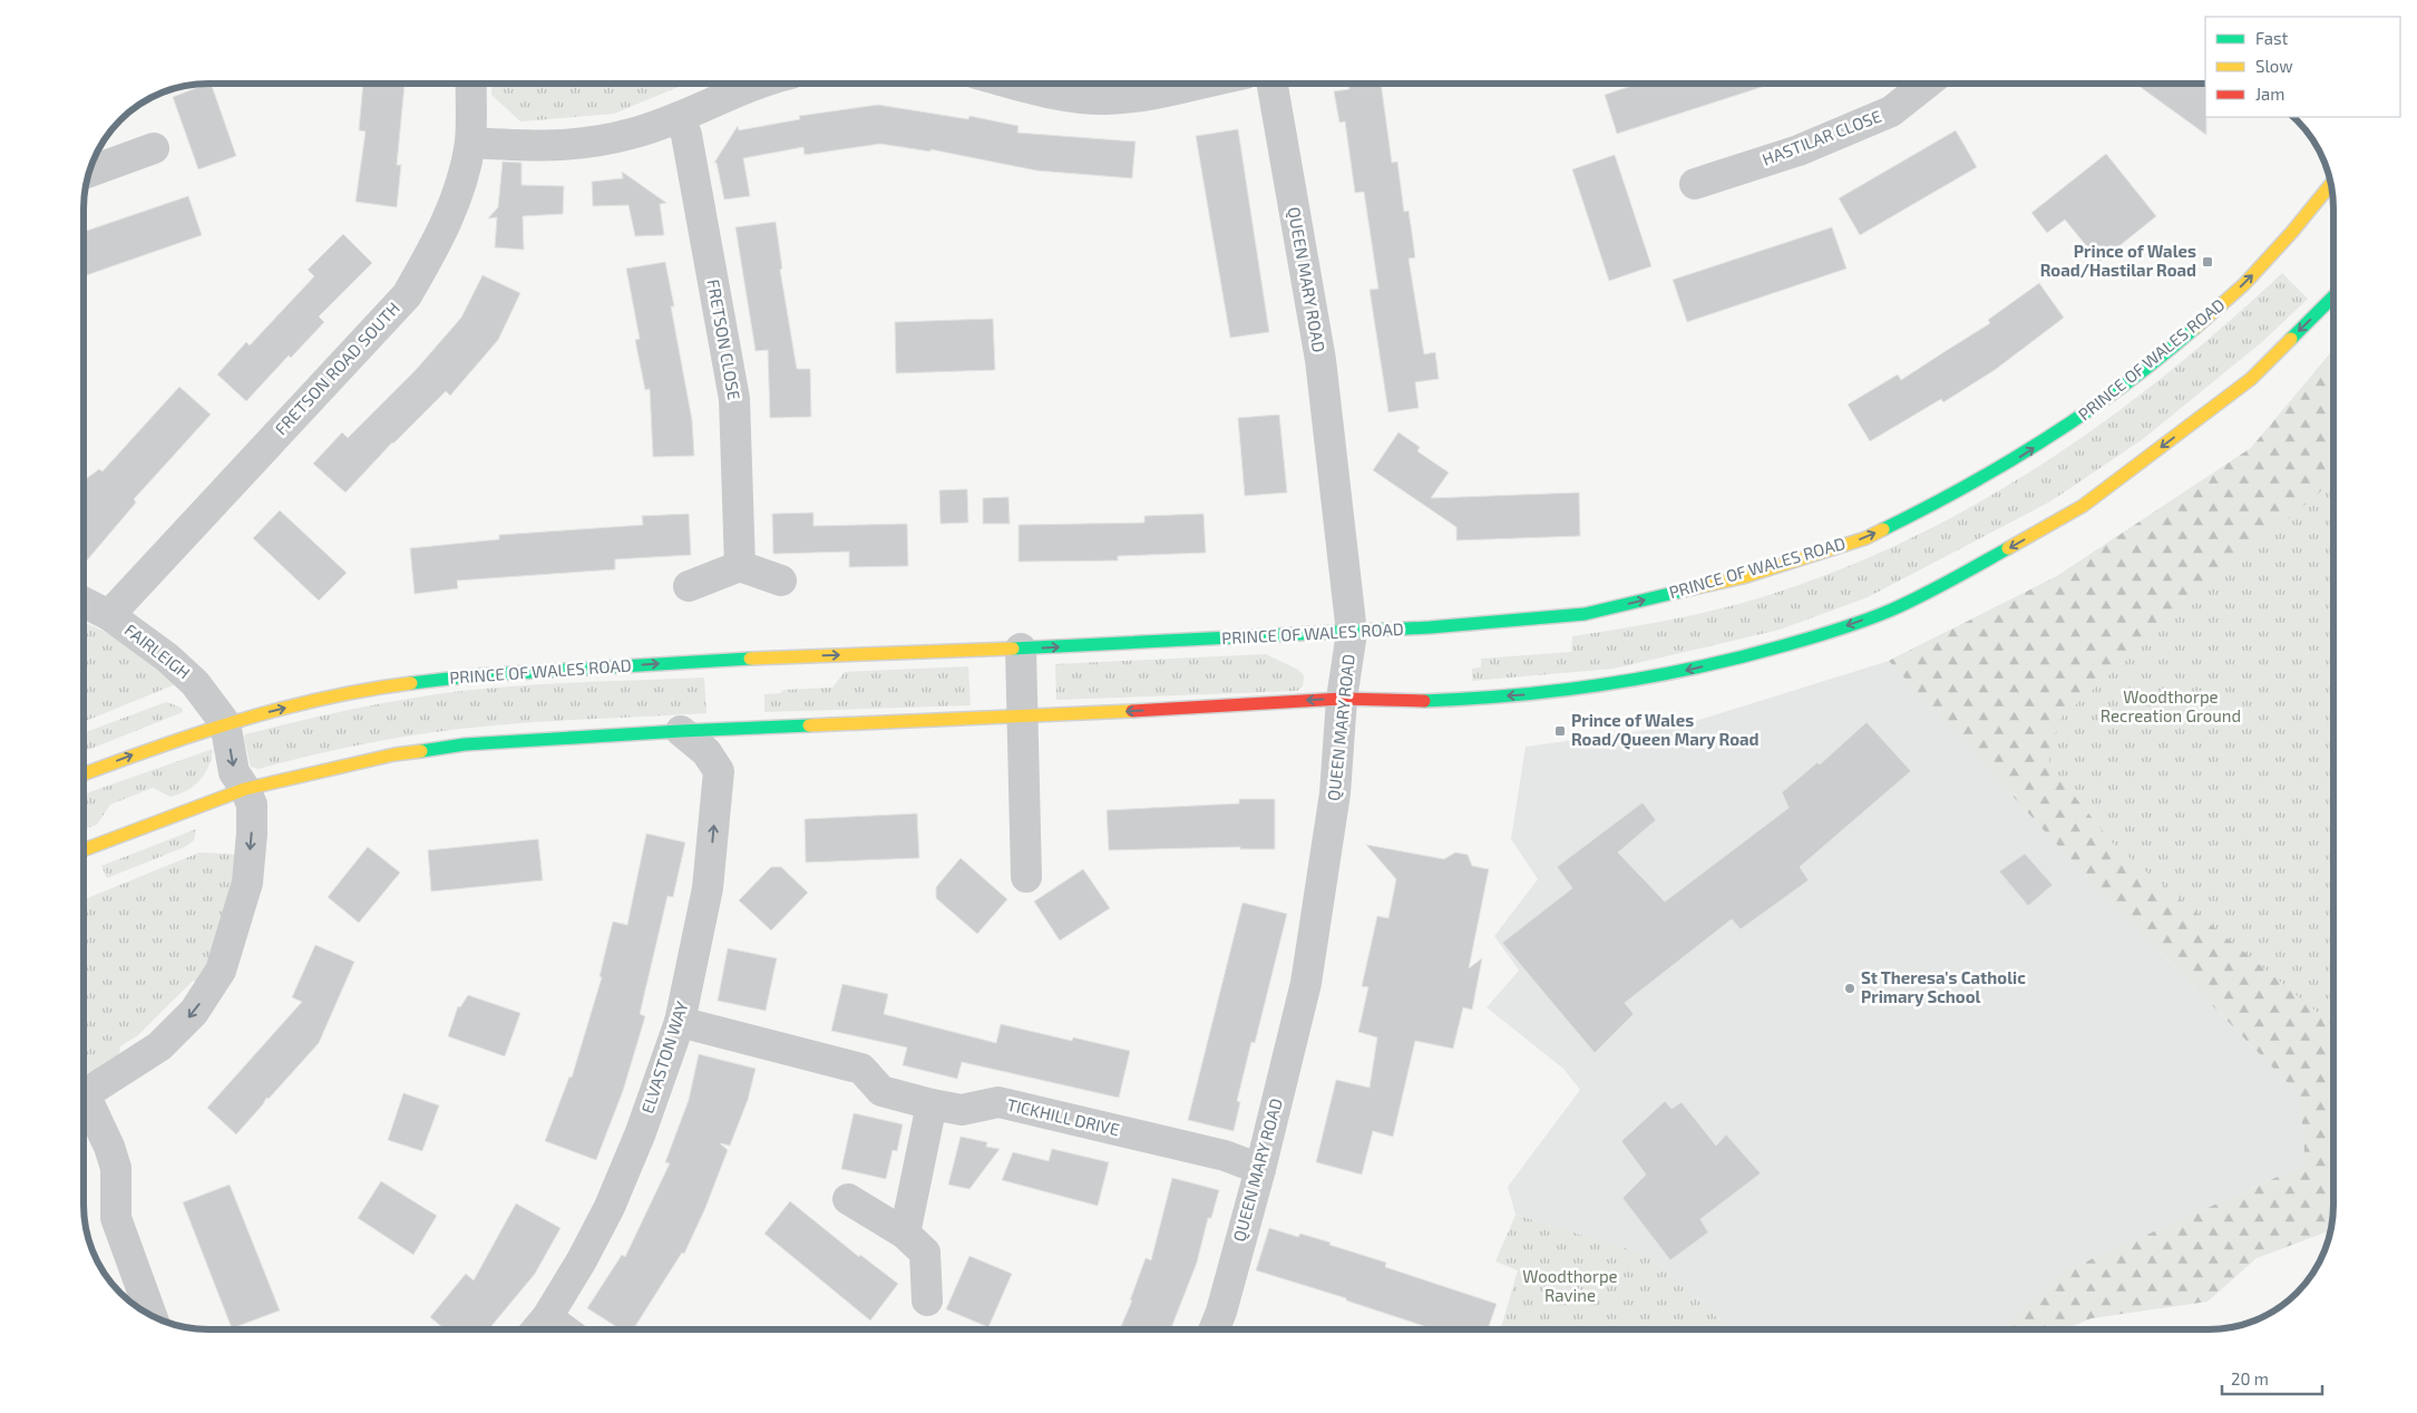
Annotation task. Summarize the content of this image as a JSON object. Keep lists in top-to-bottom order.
{
  "streets": {
    "highway": ["PRINCE OF WALES ROAD"],
    "street": [
      "HASTILAR CLOSE",
      "QUEEN MARY ROAD",
      "FRETSON CLOSE",
      "FRETSON ROAD SOUTH",
      "FAIRLEIGH",
      "ELVASTON WAY",
      "TICKHILL DRIVE"
    ]
  },
  "crossings": [
    ["QUEEN MARY ROAD", "PRINCE OF WALES ROAD"],
    ["QUEEN MARY ROAD", "TICKHILL DRIVE"],
    ["PRINCE OF WALES ROAD", "FAIRLEIGH"],
    ["FRETSON ROAD SOUTH", "FAIRLEIGH"],
    ["ELVASTON WAY", "TICKHILL DRIVE"]
  ],
  "one_way": ["ELVASTON WAY"],
  "parks": ["Woodthorpe Recreation Ground", "Woodthorpe Ravine"],
  "places": {
    "transit": ["Prince of Wales Road/Hastilar Road", "Prince of Wales Road/Queen Mary Road"],
    "other": ["St Theresa's Catholic Primary School"]
  },
  "legend": ["Fast", "Slow", "Jam"],
  "scale_bar": "20 m"
}
